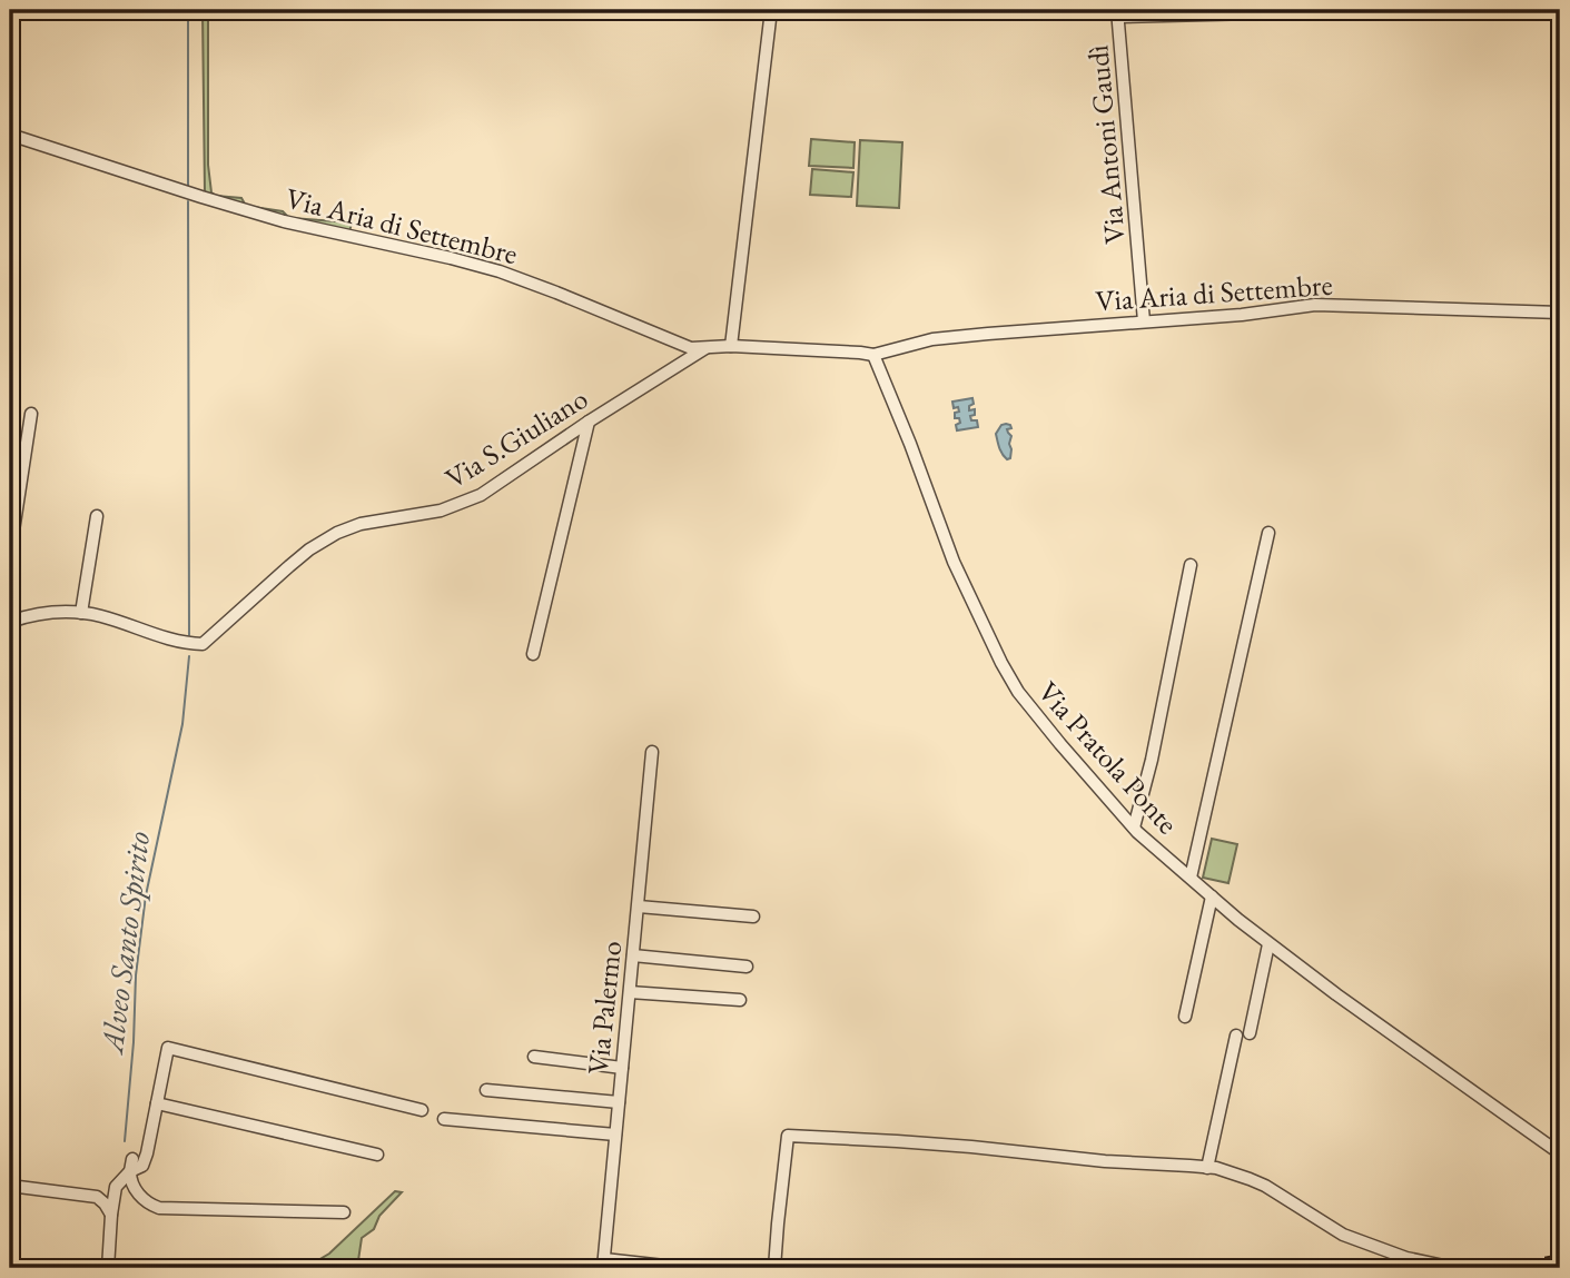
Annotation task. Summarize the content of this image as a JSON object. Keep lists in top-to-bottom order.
{
  "streets": {
    "street": [
      "Via Antoni Gaudì",
      "Via Aria di Settembre",
      "Via S.Giuliano",
      "Via Pratola Ponte",
      "Via Palermo"
    ]
  },
  "crossings": [
    ["Via Antoni Gaudì", "Via Aria di Settembre"],
    ["Via Aria di Settembre", "Via S.Giuliano"],
    ["Via Aria di Settembre", "Via Pratola Ponte"]
  ],
  "water": ["Alveo Santo Spirito"]
}
